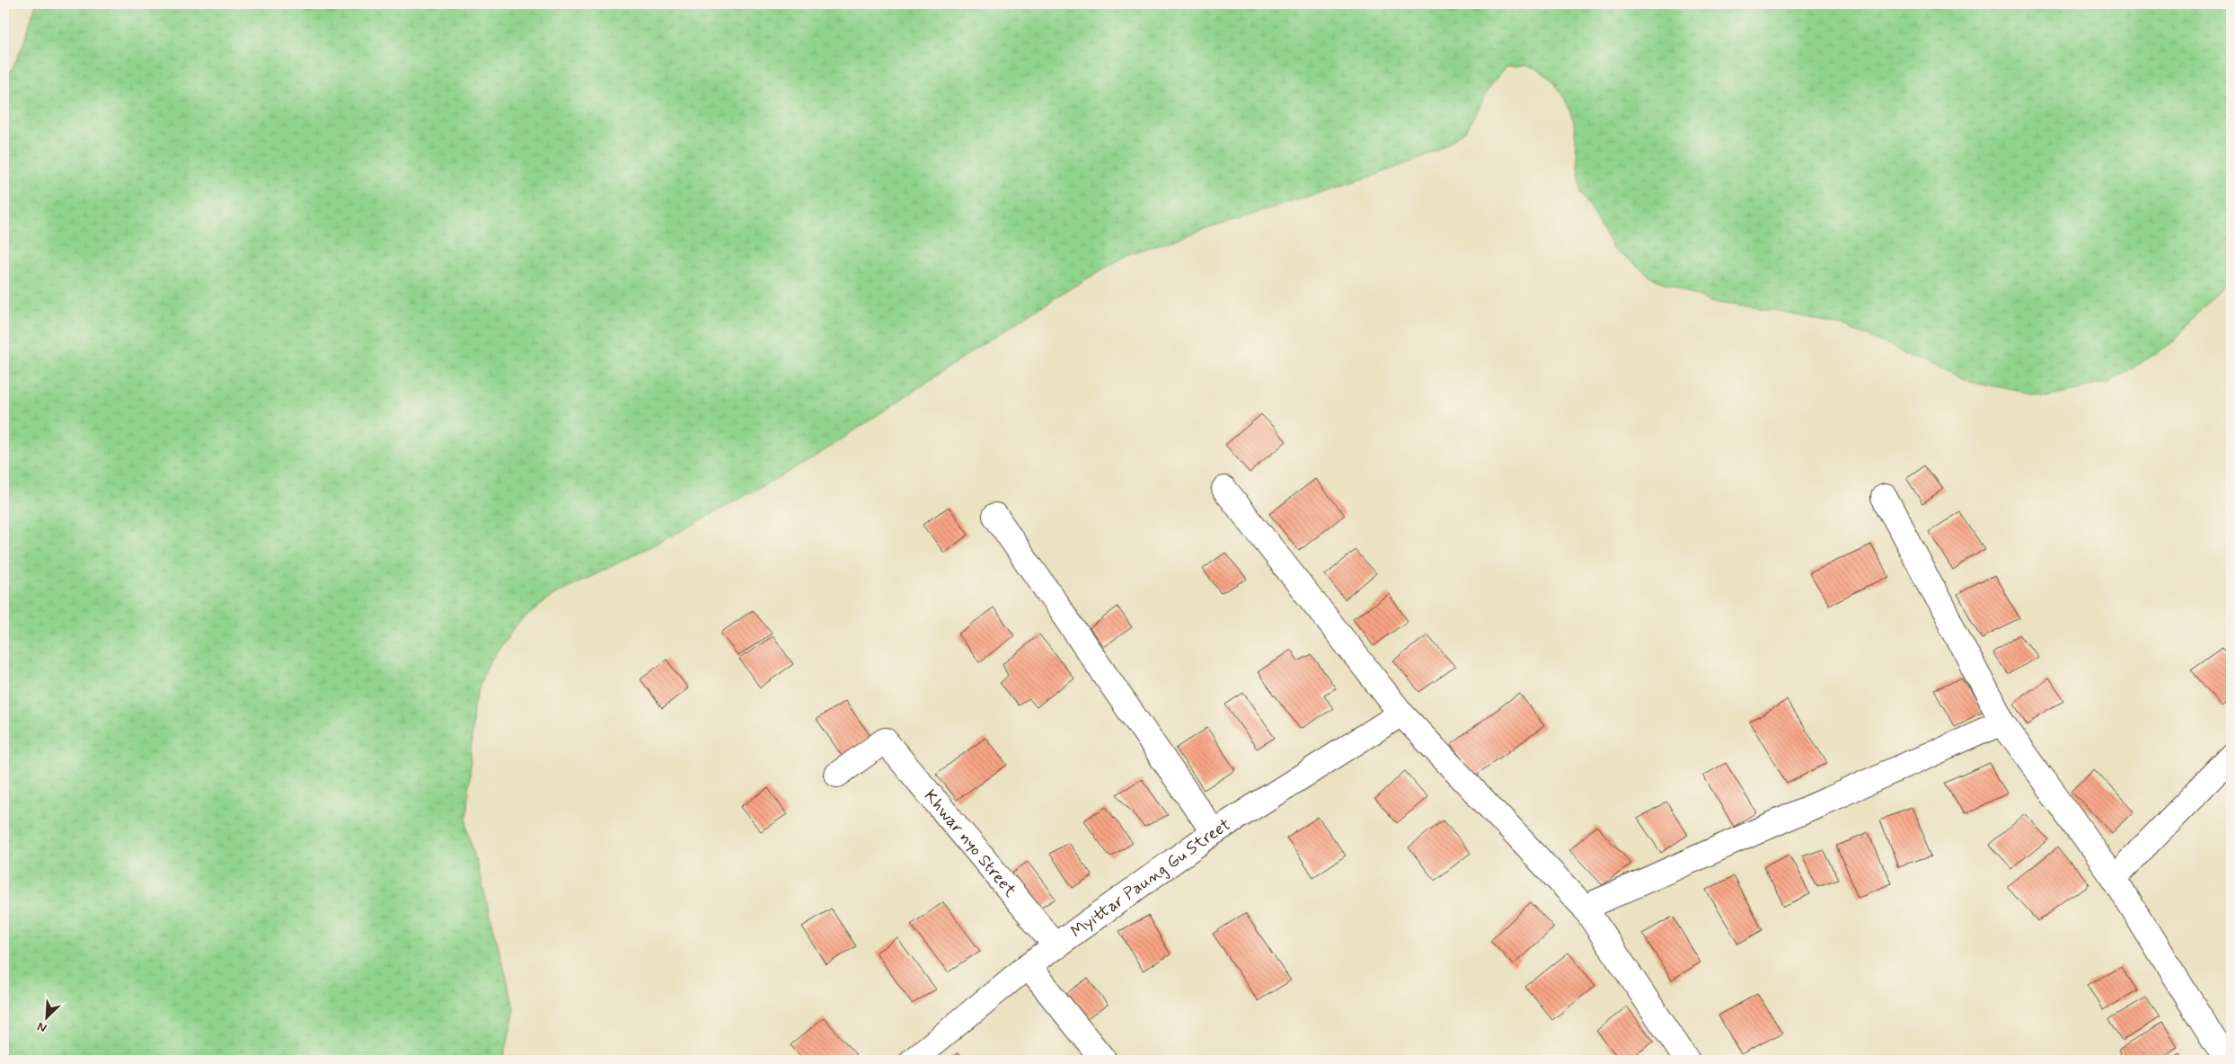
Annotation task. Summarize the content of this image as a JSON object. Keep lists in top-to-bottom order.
{
  "streets": {
    "street": ["Khwar nyo Street", "Myittar Paung Gu Street"]
  },
  "crossings": [
    ["Khwar nyo Street", "Myittar Paung Gu Street"]
  ],
  "north": "bottom left"
}
